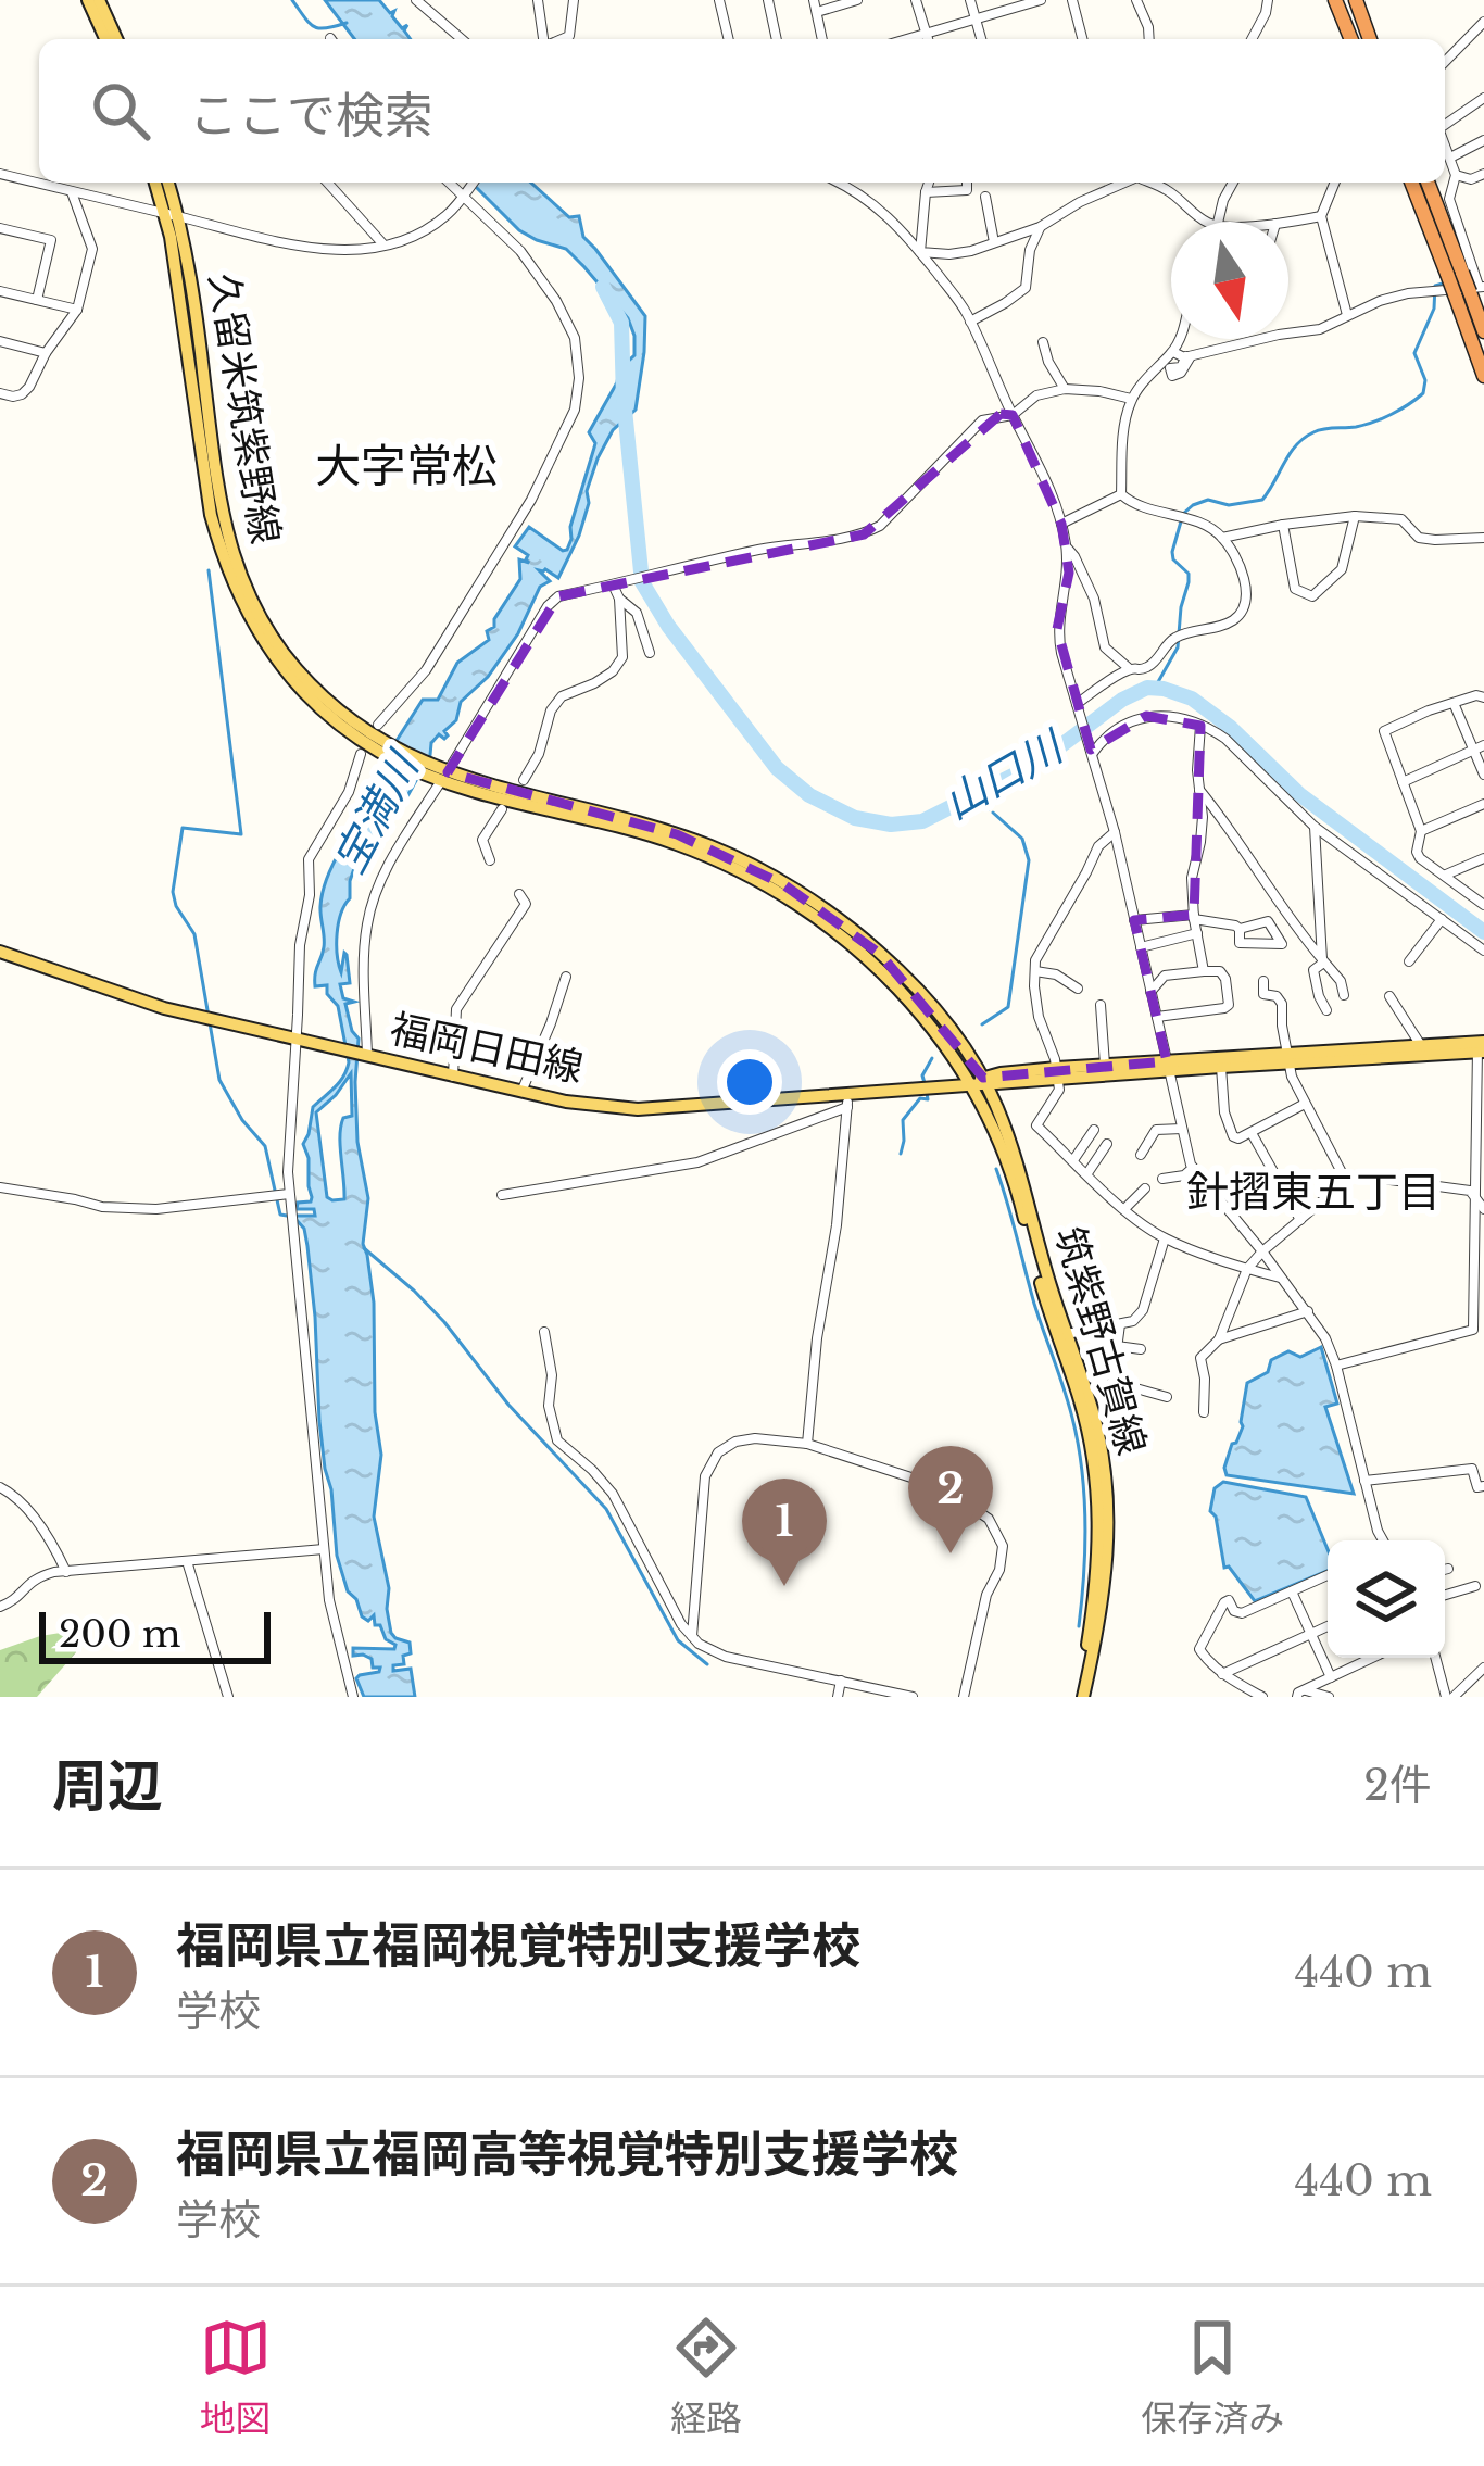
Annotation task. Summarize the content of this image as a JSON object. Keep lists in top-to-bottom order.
{
  "streets": {
    "main road": ["久留米筑紫野線", "福岡日田線", "筑紫野古賀線"]
  },
  "crossings": [
    ["久留米筑紫野線", "福岡日田線"],
    ["久留米筑紫野線", "筑紫野古賀線"],
    ["福岡日田線", "筑紫野古賀線"]
  ],
  "districts": ["大字常松", "針摺東五丁目"],
  "water": ["山口川", "宝満川"],
  "scale_bar": "200 m",
  "north": "bottom",
  "page": {
    "search": "ここで検索",
    "pins": ["2", "1"],
    "scale": "200 m",
    "heading": ["周辺", "2件"],
    "list": [
      {
        "mark": "1",
        "name": "福岡県立福岡視覚特別支援学校",
        "note": "学校",
        "value": "440 m"
      },
      {
        "mark": "2",
        "name": "福岡県立福岡高等視覚特別支援学校",
        "note": "学校",
        "value": "440 m"
      }
    ],
    "nav": ["地図", "経路", "保存済み"]
  }
}
